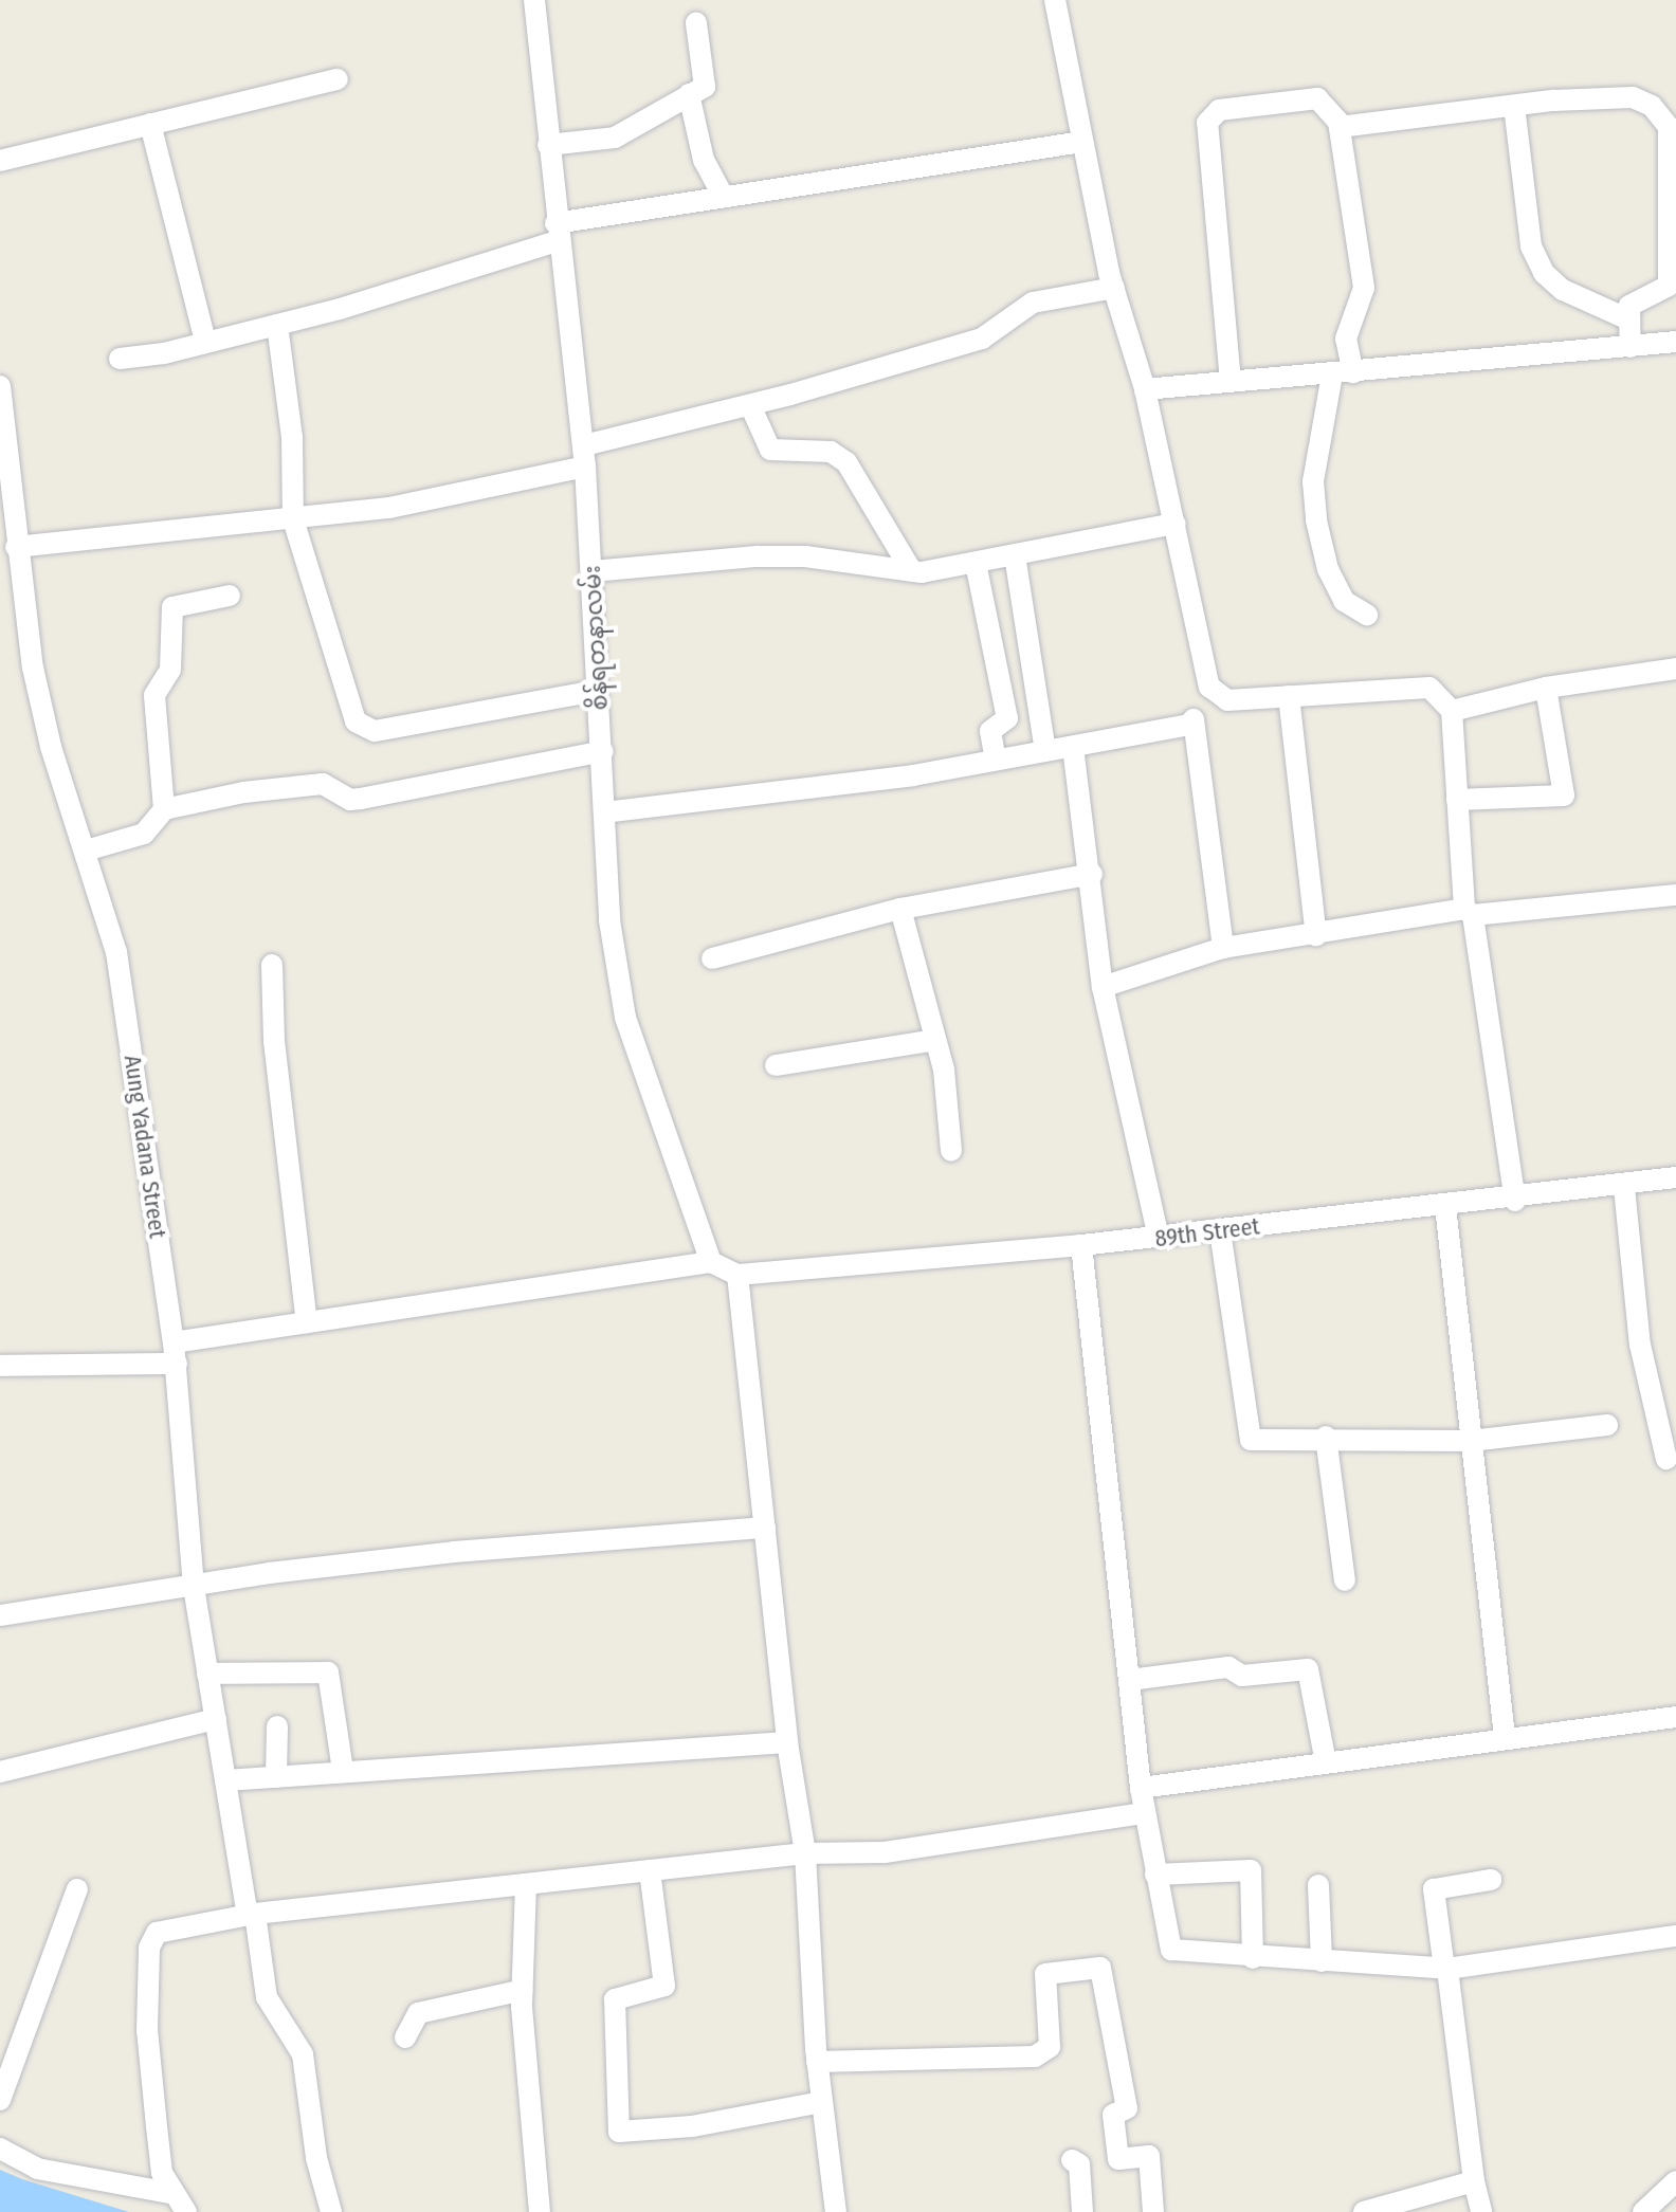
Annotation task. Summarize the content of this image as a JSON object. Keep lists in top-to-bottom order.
{
  "streets": {
    "street": ["စိန်ရတနာလမ်း", "Aung Yadana Street", "89th Street"]
  }
}
